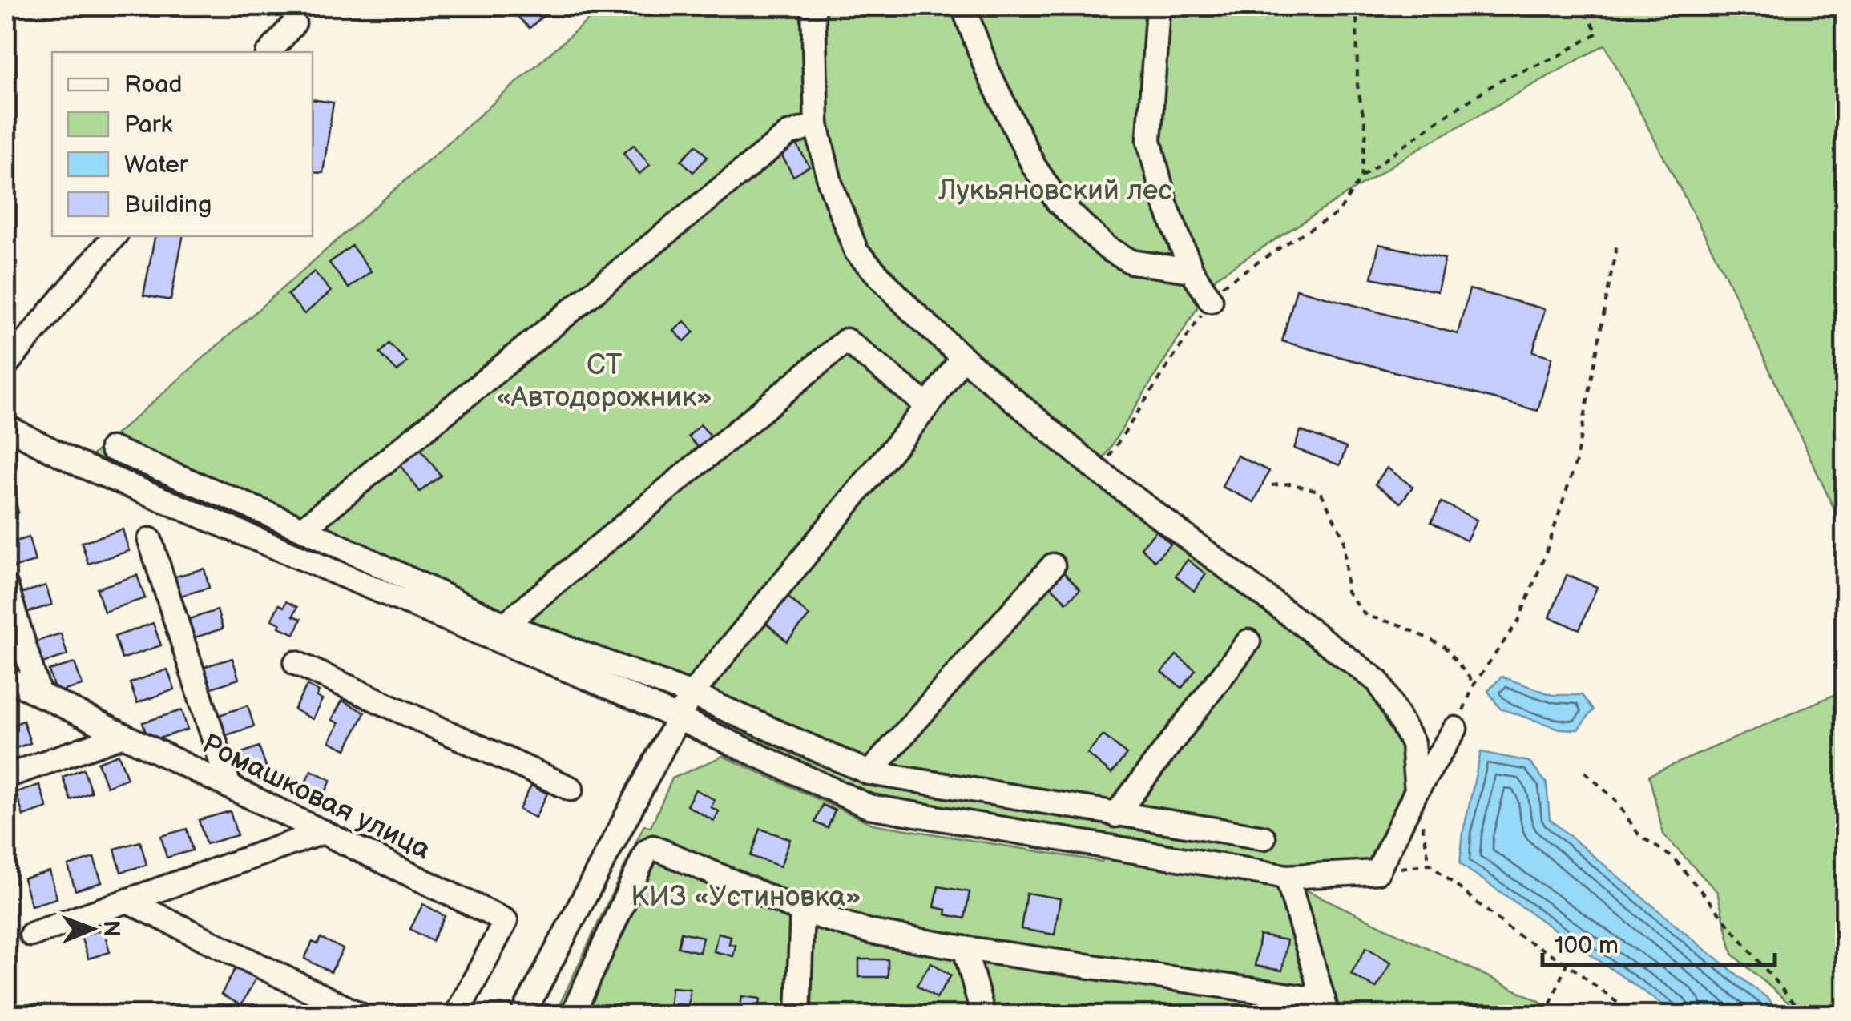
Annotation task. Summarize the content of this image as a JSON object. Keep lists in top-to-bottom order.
{
  "streets": {
    "street": ["Ромашковая улица"]
  },
  "parks": ["Лукьяновский лес", "СТ «Автодорожник»", "КИЗ «Устиновка»"],
  "legend": [
    "Road",
    "Park",
    "Water",
    "Building"
  ],
  "scale_bar": "100 m",
  "north": "right"
}
